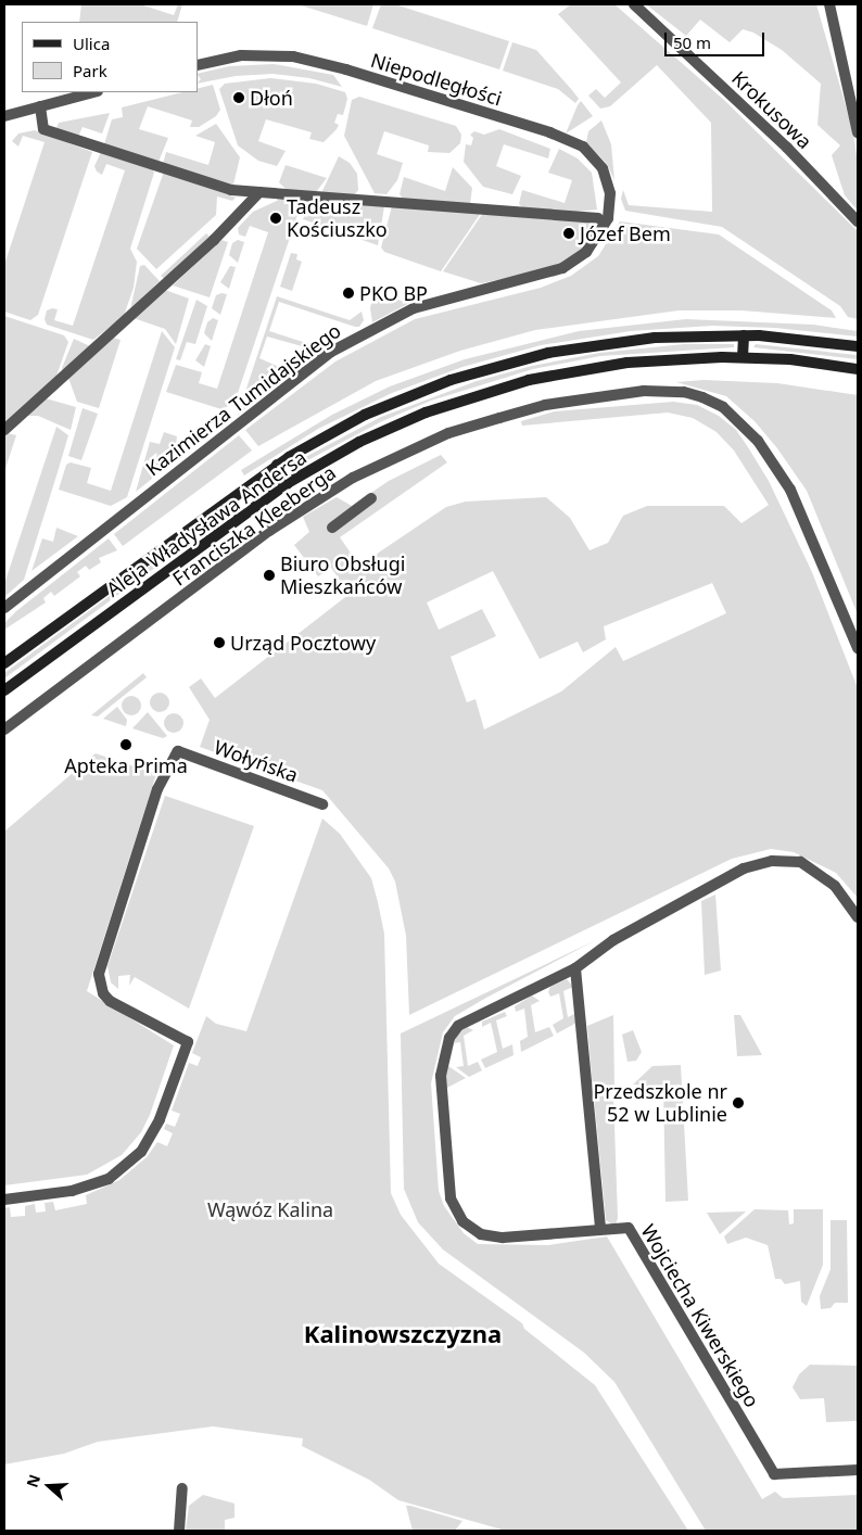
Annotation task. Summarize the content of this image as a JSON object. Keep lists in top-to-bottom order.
{
  "streets": {
    "main road": ["Aleja Władysława Andersa"],
    "street": [
      "Niepodległości",
      "Krokusowa",
      "Kazimierza Tumidajskiego",
      "Franciszka Kleeberga",
      "Wołyńska",
      "Wojciecha Kiwerskiego"
    ]
  },
  "crossings": [
    ["Niepodległości", "Kazimierza Tumidajskiego"]
  ],
  "districts": ["Kalinowszczyzna"],
  "parks": ["Wąwóz Kalina"],
  "places": [
    "Dłoń",
    "Tadeusz Kościuszko",
    "Józef Bem",
    "PKO BP",
    "Biuro Obsługi Mieszkańców",
    "Urząd Pocztowy",
    "Apteka Prima",
    "Przedszkole nr 52 w Lublinie"
  ],
  "legend": ["Ulica", "Park"],
  "scale_bar": "50 m",
  "north": "left"
}
